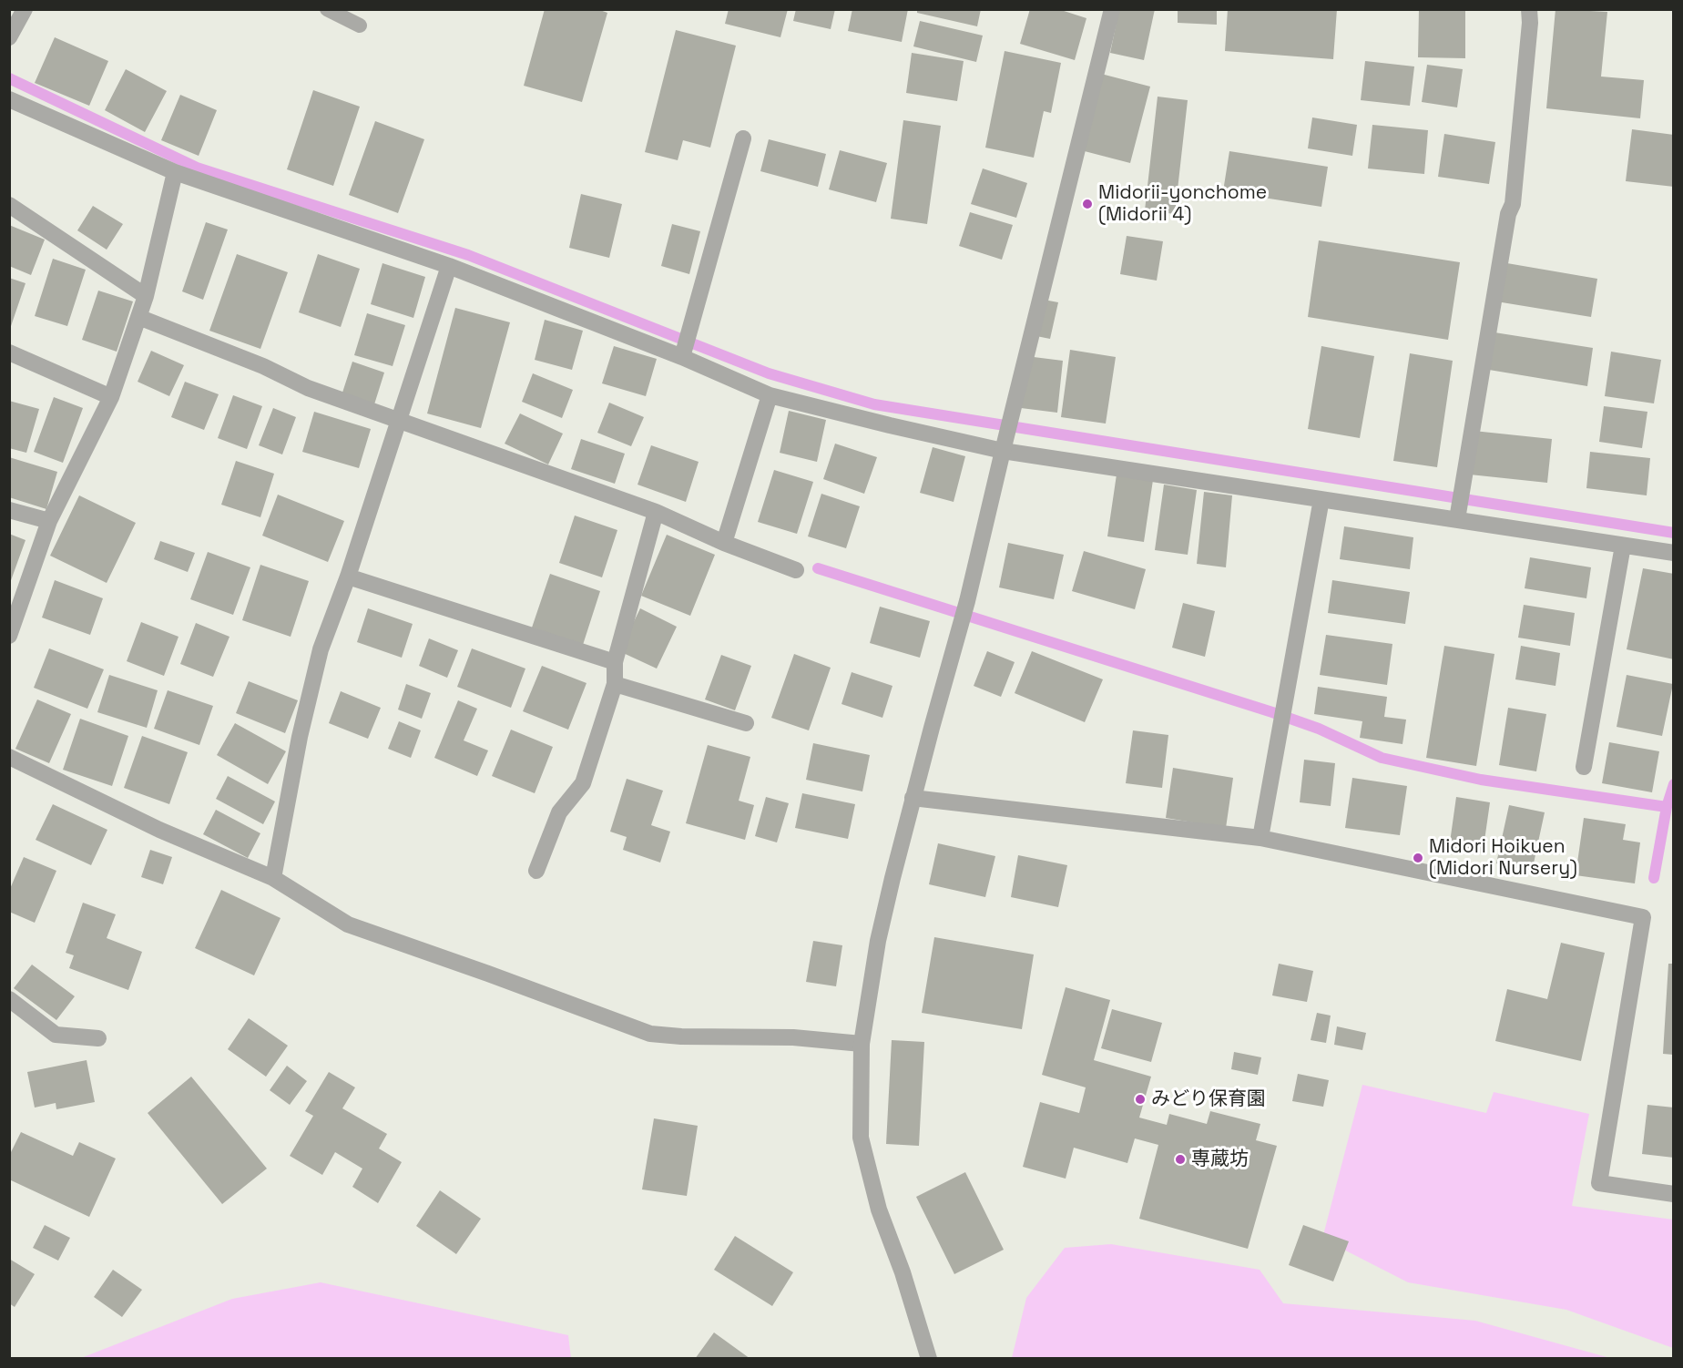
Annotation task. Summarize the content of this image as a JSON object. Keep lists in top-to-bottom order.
{
  "places": [
    "Midorii-yonchome (Midorii 4)",
    "Midori Hoikuen (Midori Nursery)",
    "みどり保育園",
    "専蔵坊"
  ]
}
